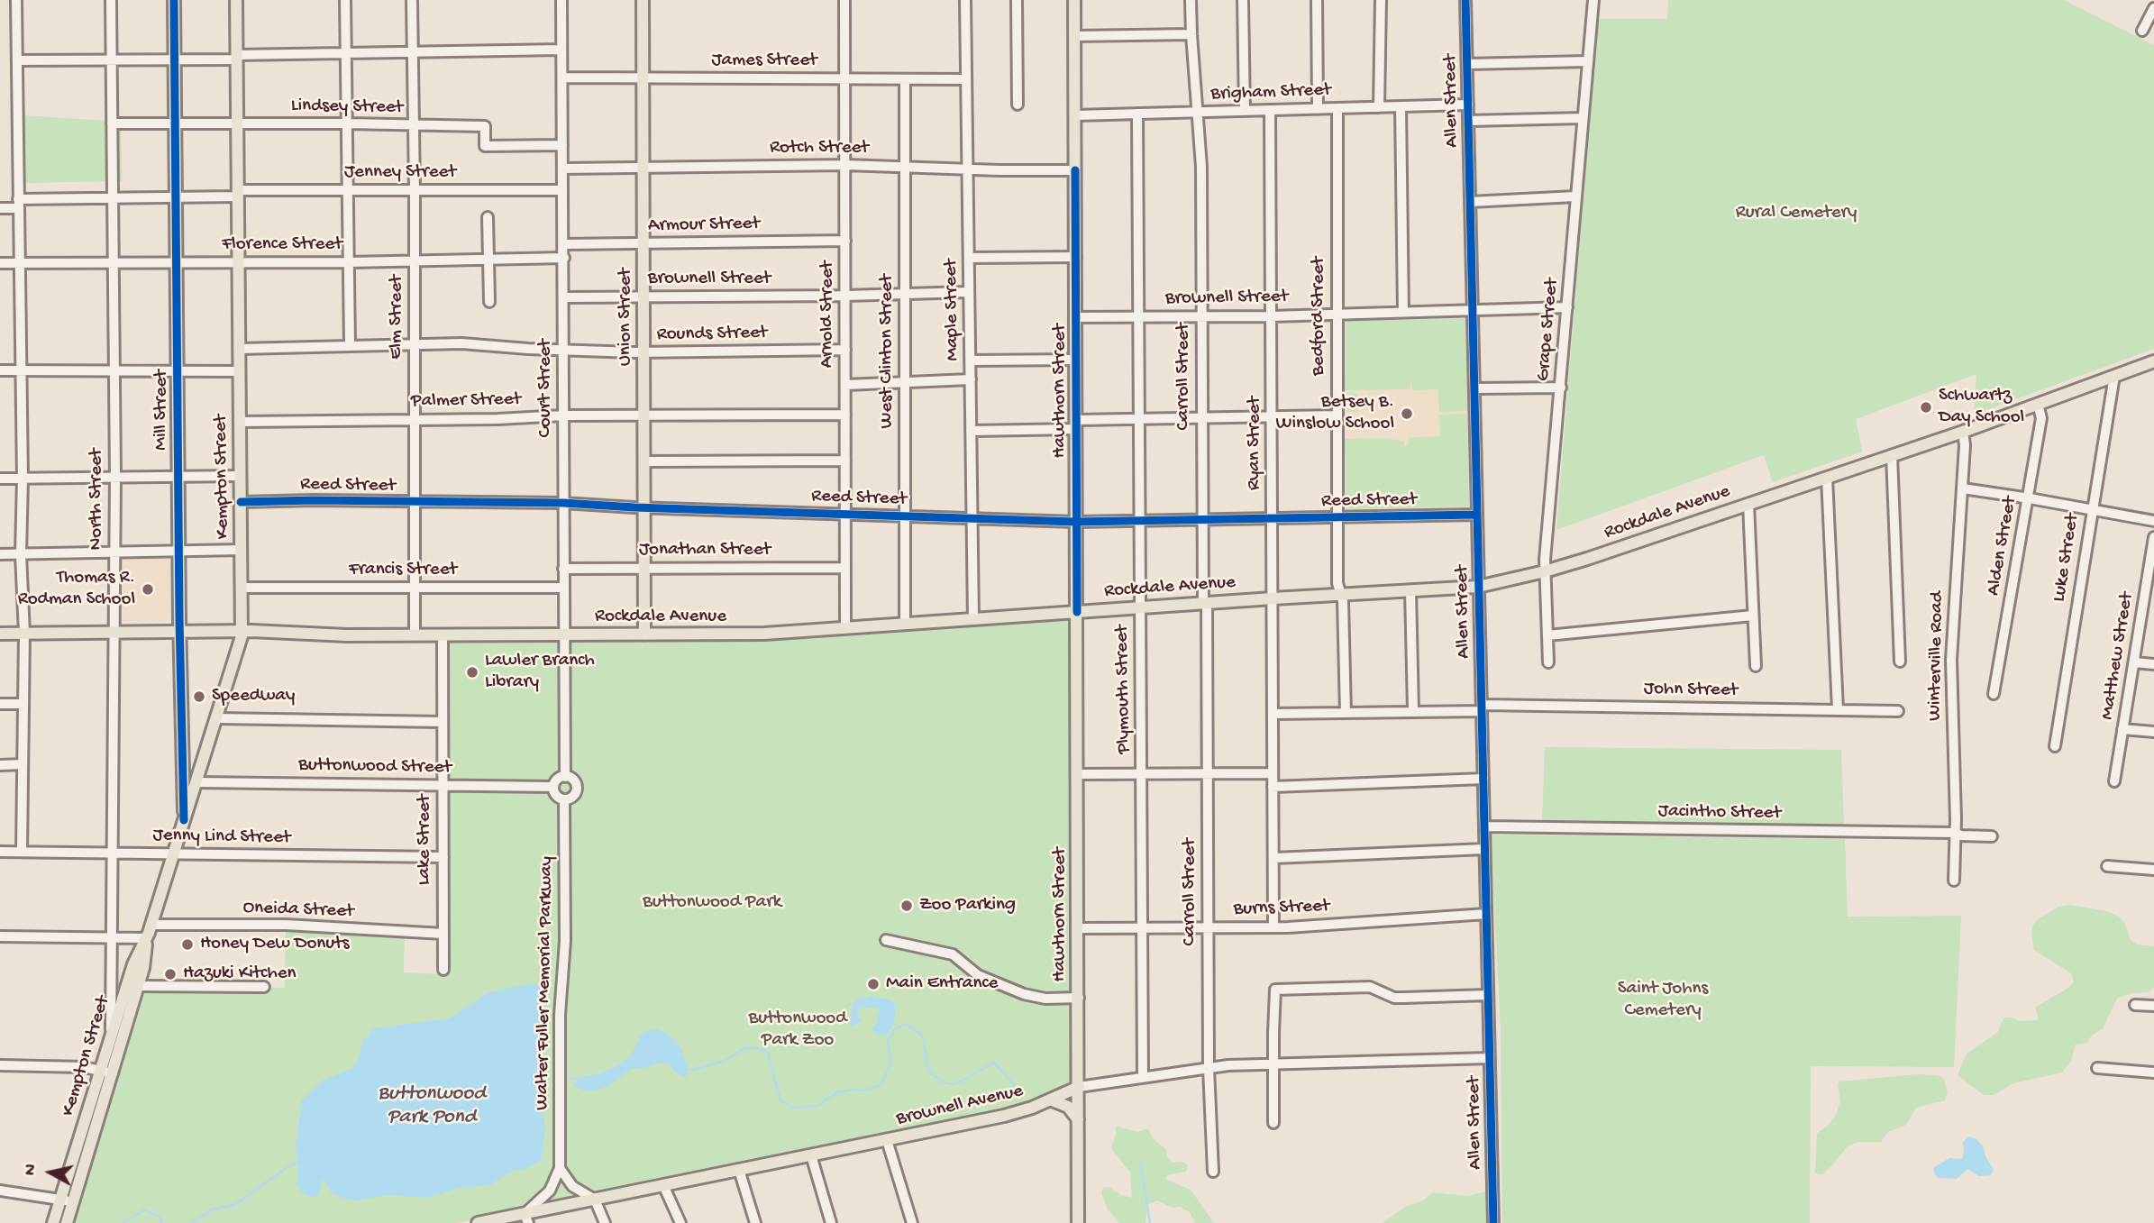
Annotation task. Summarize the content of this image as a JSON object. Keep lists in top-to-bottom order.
{
  "streets": {
    "main road": [
      "Union Street",
      "Hawthorn Street",
      "Mill Street",
      "Kempton Street",
      "Rockdale Avenue",
      "Brownell Avenue"
    ],
    "street": [
      "James Street",
      "Brigham Street",
      "Allen Street",
      "Lindsey Street",
      "Rotch Street",
      "Jenney Street",
      "Armour Street",
      "Florence Street",
      "Brownell Street",
      "Maple Street",
      "Arnold Street",
      "Bedford Street",
      "Elm Street",
      "Grape Street",
      "Rounds Street",
      "West Clinton Street",
      "Carroll Street",
      "Court Street",
      "Palmer Street",
      "Ryan Street",
      "Reed Street",
      "North Street",
      "Alden Street",
      "Jonathan Street",
      "Luke Street",
      "Francis Street",
      "Winterville Road",
      "Matthew Street",
      "Plymouth Street",
      "John Street",
      "Buttonwood Street",
      "Jacintho Street",
      "Jenny Lind Street",
      "Lake Street",
      "Burns Street",
      "Oneida Street",
      "Walter Fuller Memorial Parkway"
    ]
  },
  "crossings": [
    ["James Street", "Maple Street"],
    ["James Street", "Arnold Street"],
    ["James Street", "Union Street"],
    ["James Street", "West Clinton Street"],
    ["James Street", "Court Street"],
    ["Brigham Street", "Allen Street"],
    ["Brigham Street", "Bedford Street"],
    ["Brigham Street", "Carroll Street"],
    ["Brigham Street", "Hawthorn Street"],
    ["Brigham Street", "Ryan Street"],
    ["Brigham Street", "Plymouth Street"],
    ["Allen Street", "Brownell Street"],
    ["Allen Street", "Reed Street"],
    ["Allen Street", "Rockdale Avenue"],
    ["Allen Street", "John Street"],
    ["Allen Street", "Jacintho Street"],
    ["Allen Street", "Burns Street"],
    ["Allen Street", "Brownell Avenue"],
    ["Lindsey Street", "Elm Street"],
    ["Lindsey Street", "Court Street"],
    ["Lindsey Street", "Mill Street"],
    ["Lindsey Street", "Kempton Street"],
    ["Lindsey Street", "North Street"],
    ["Rotch Street", "Maple Street"],
    ["Rotch Street", "Arnold Street"],
    ["Rotch Street", "Union Street"],
    ["Rotch Street", "West Clinton Street"],
    ["Rotch Street", "Court Street"],
    ["Rotch Street", "Hawthorn Street"],
    ["Jenney Street", "Elm Street"],
    ["Jenney Street", "Court Street"],
    ["Jenney Street", "Mill Street"],
    ["Jenney Street", "Kempton Street"],
    ["Jenney Street", "North Street"],
    ["Armour Street", "Arnold Street"],
    ["Armour Street", "Union Street"],
    ["Armour Street", "Court Street"],
    ["Florence Street", "Elm Street"],
    ["Florence Street", "Court Street"],
    ["Florence Street", "Mill Street"],
    ["Florence Street", "Kempton Street"],
    ["Florence Street", "North Street"],
    ["Brownell Street", "Maple Street"],
    ["Brownell Street", "Arnold Street"],
    ["Brownell Street", "Bedford Street"],
    ["Brownell Street", "Union Street"],
    ["Brownell Street", "Grape Street"],
    ["Brownell Street", "West Clinton Street"],
    ["Brownell Street", "Carroll Street"],
    ["Brownell Street", "Court Street"],
    ["Brownell Street", "Hawthorn Street"],
    ["Brownell Street", "Ryan Street"],
    ["Brownell Street", "Plymouth Street"],
    ["Maple Street", "Reed Street"],
    ["Maple Street", "Rockdale Avenue"],
    ["Arnold Street", "Rounds Street"],
    ["Arnold Street", "Palmer Street"],
    ["Arnold Street", "Reed Street"],
    ["Arnold Street", "Rockdale Avenue"],
    ["Arnold Street", "Jonathan Street"],
    ["Bedford Street", "Reed Street"],
    ["Bedford Street", "Rockdale Avenue"],
    ["Bedford Street", "John Street"],
    ["Elm Street", "Rounds Street"],
    ["Elm Street", "Palmer Street"],
    ["Elm Street", "Reed Street"],
    ["Elm Street", "Rockdale Avenue"],
    ["Elm Street", "Francis Street"],
    ["Union Street", "Rounds Street"],
    ["Union Street", "Palmer Street"],
    ["Union Street", "Reed Street"],
    ["Union Street", "Rockdale Avenue"],
    ["Union Street", "Jonathan Street"],
    ["Grape Street", "Rockdale Avenue"],
    ["Rounds Street", "Court Street"],
    ["Rounds Street", "Kempton Street"],
    ["West Clinton Street", "Reed Street"],
    ["West Clinton Street", "Rockdale Avenue"],
    ["Carroll Street", "Reed Street"],
    ["Carroll Street", "Rockdale Avenue"],
    ["Carroll Street", "Burns Street"],
    ["Carroll Street", "Brownell Avenue"],
    ["Court Street", "Palmer Street"],
    ["Court Street", "Reed Street"],
    ["Court Street", "Rockdale Avenue"],
    ["Court Street", "Jonathan Street"],
    ["Court Street", "Francis Street"],
    ["Court Street", "Buttonwood Street"],
    ["Court Street", "Walter Fuller Memorial Parkway"],
    ["Hawthorn Street", "Reed Street"],
    ["Hawthorn Street", "Rockdale Avenue"],
    ["Hawthorn Street", "Burns Street"],
    ["Hawthorn Street", "Brownell Avenue"],
    ["Palmer Street", "Kempton Street"],
    ["Mill Street", "Kempton Street"],
    ["Mill Street", "Rockdale Avenue"],
    ["Ryan Street", "Reed Street"],
    ["Ryan Street", "Rockdale Avenue"],
    ["Ryan Street", "John Street"],
    ["Ryan Street", "Burns Street"],
    ["Kempton Street", "Reed Street"],
    ["Kempton Street", "North Street"],
    ["Kempton Street", "Rockdale Avenue"],
    ["Kempton Street", "Francis Street"],
    ["Kempton Street", "Buttonwood Street"],
    ["Kempton Street", "Jenny Lind Street"],
    ["Kempton Street", "Oneida Street"],
    ["Reed Street", "Plymouth Street"],
    ["North Street", "Rockdale Avenue"],
    ["North Street", "Jenny Lind Street"],
    ["Rockdale Avenue", "Alden Street"],
    ["Rockdale Avenue", "Luke Street"],
    ["Rockdale Avenue", "Winterville Road"],
    ["Rockdale Avenue", "Plymouth Street"],
    ["Rockdale Avenue", "Lake Street"],
    ["Winterville Road", "Jacintho Street"],
    ["Plymouth Street", "Burns Street"],
    ["Plymouth Street", "Brownell Avenue"],
    ["Buttonwood Street", "Lake Street"],
    ["Buttonwood Street", "Walter Fuller Memorial Parkway"],
    ["Jenny Lind Street", "Lake Street"],
    ["Lake Street", "Oneida Street"],
    ["Walter Fuller Memorial Parkway", "Brownell Avenue"]
  ],
  "water": ["Buttonwood Park Pond"],
  "parks": [
    "Rural Cemetery",
    "Buttonwood Park",
    "Saint Johns Cemetery",
    "Buttonwood Park Zoo"
  ],
  "places": [
    "Schwartz Day School",
    "Betsey B. Winslow School",
    "Thomas R. Rodman School",
    "Lawler Branch Library",
    "Speedway",
    "Zoo Parking",
    "Honey Dew Donuts",
    "Hazuki Kitchen",
    "Main Entrance"
  ],
  "north": "left"
}
